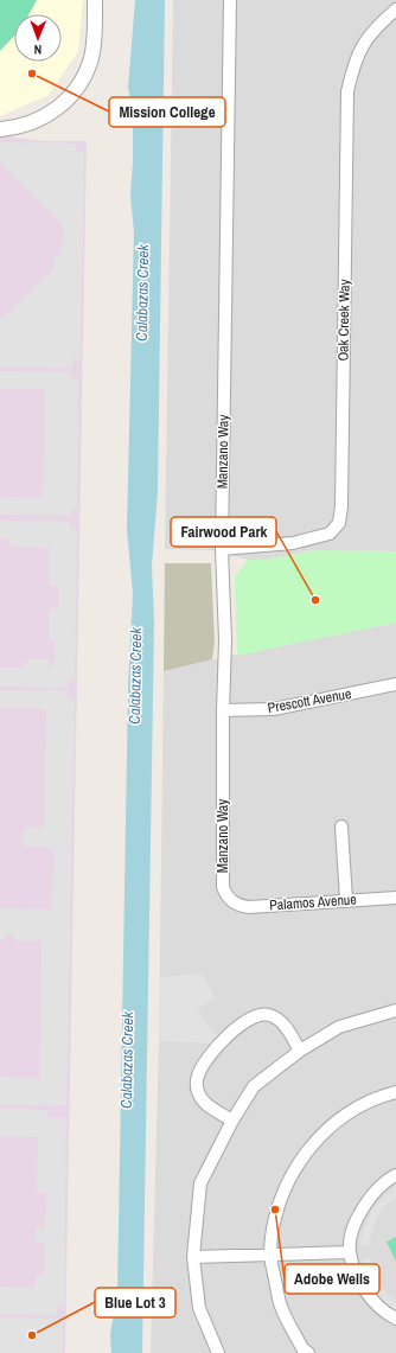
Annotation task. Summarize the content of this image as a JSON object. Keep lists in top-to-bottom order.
{
  "streets": {
    "street": [
      "Oak Creek Way",
      "Manzano Way",
      "Prescott Avenue",
      "Palamos Avenue"
    ]
  },
  "crossings": [
    ["Oak Creek Way", "Manzano Way"],
    ["Manzano Way", "Prescott Avenue"],
    ["Manzano Way", "Palamos Avenue"]
  ],
  "water": ["Calabazas Creek"],
  "places": [
    "Mission College",
    "Fairwood Park",
    "Adobe Wells",
    "Blue Lot 3"
  ],
  "north": "bottom"
}
